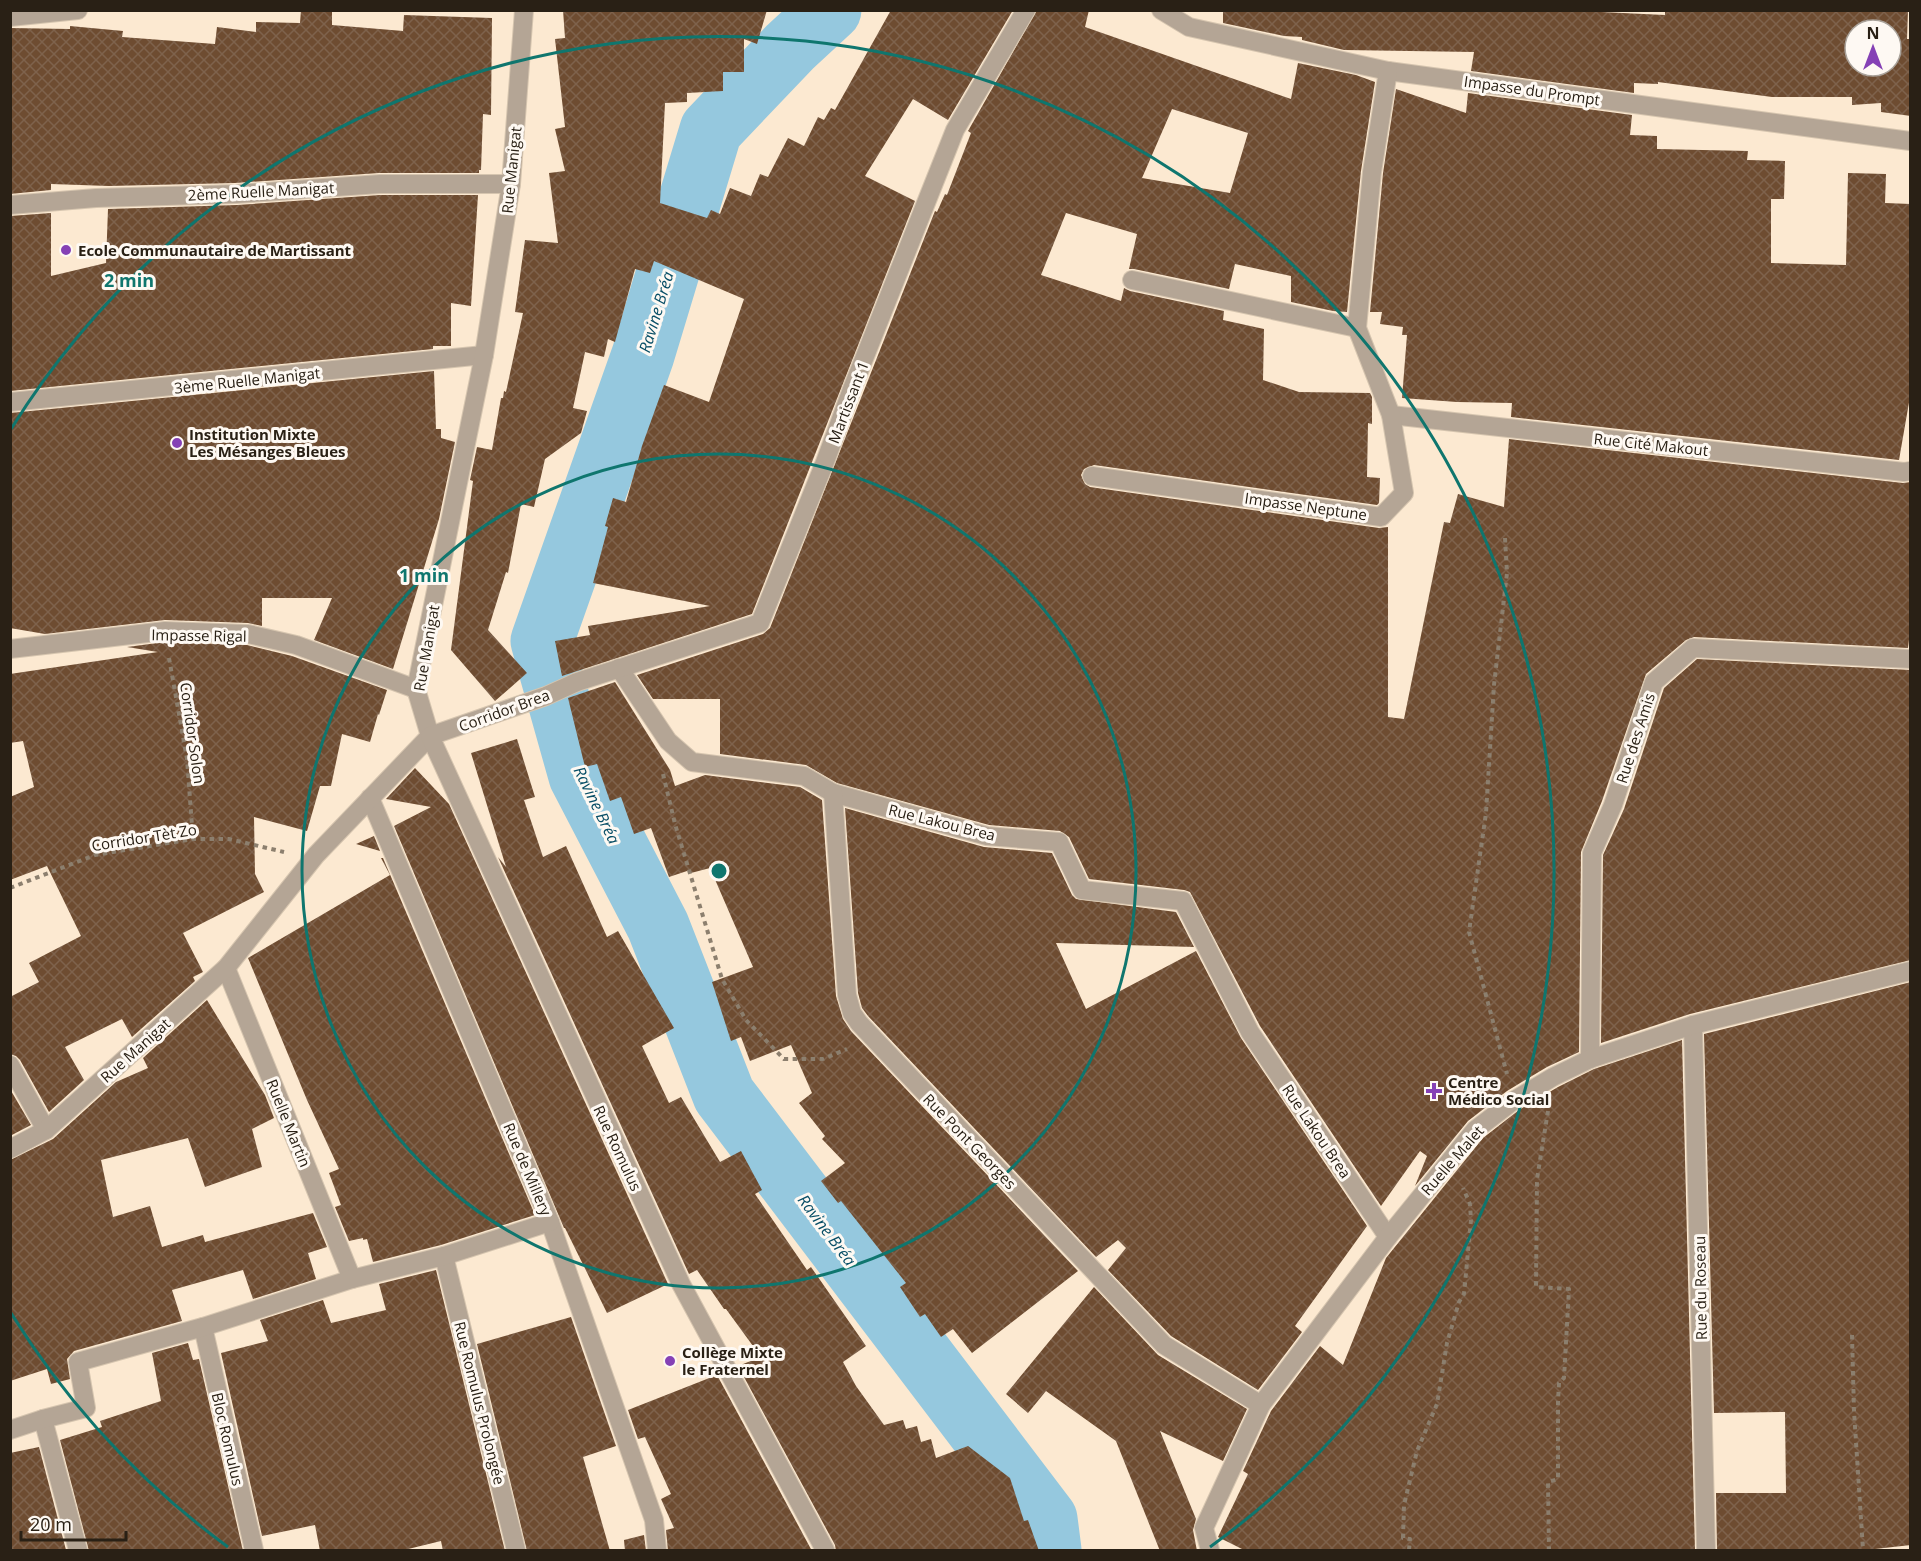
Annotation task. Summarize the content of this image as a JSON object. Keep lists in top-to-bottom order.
{
  "streets": {
    "street": [
      "Impasse du Prompt",
      "Rue Manigat",
      "2ème Ruelle Manigat",
      "3ème Ruelle Manigat",
      "Martissant 1",
      "Rue Cité Makout",
      "Impasse Neptune",
      "Impasse Rigal",
      "Corridor Brea",
      "Rue des Amis",
      "Rue Lakou Brea",
      "Ruelle Martin",
      "Rue Pont Georges",
      "Rue Romulus",
      "Ruelle Malet",
      "Rue de Millery",
      "Rue du Roseau",
      "Rue Romulus Prolongée",
      "Bloc Romulus"
    ],
    "path": ["Corridor Solon", "Corridor Tèt Zo"]
  },
  "crossings": [
    ["Impasse du Prompt", "Impasse Neptune"],
    ["Rue Manigat", "2ème Ruelle Manigat"],
    ["Rue Manigat", "3ème Ruelle Manigat"],
    ["Rue Manigat", "Impasse Rigal"],
    ["Rue Manigat", "Corridor Brea"],
    ["Rue Manigat", "Ruelle Martin"],
    ["Rue Manigat", "Rue Romulus"],
    ["Rue Manigat", "Rue de Millery"],
    ["Martissant 1", "Corridor Brea"],
    ["Martissant 1", "Rue Lakou Brea"],
    ["Rue Cité Makout", "Impasse Neptune"],
    ["Impasse Rigal", "Corridor Solon"],
    ["Corridor Brea", "Rue Romulus"],
    ["Corridor Solon", "Corridor Tèt Zo"],
    ["Rue des Amis", "Ruelle Malet"],
    ["Rue Lakou Brea", "Rue Pont Georges"],
    ["Rue Lakou Brea", "Ruelle Malet"],
    ["Rue Pont Georges", "Ruelle Malet"],
    ["Ruelle Malet", "Rue du Roseau"]
  ],
  "water": ["Ravine Bréa"],
  "places": {
    "other": ["Ecole Communautaire de Martissant", "Institution Mixte Les Mésanges Bleues", "Collège Mixte le Fraternel"],
    "health": ["Centre Médico Social"]
  },
  "scale_bar": "20 m",
  "north": "top",
  "rings": ["2 min", "1 min"]
}
